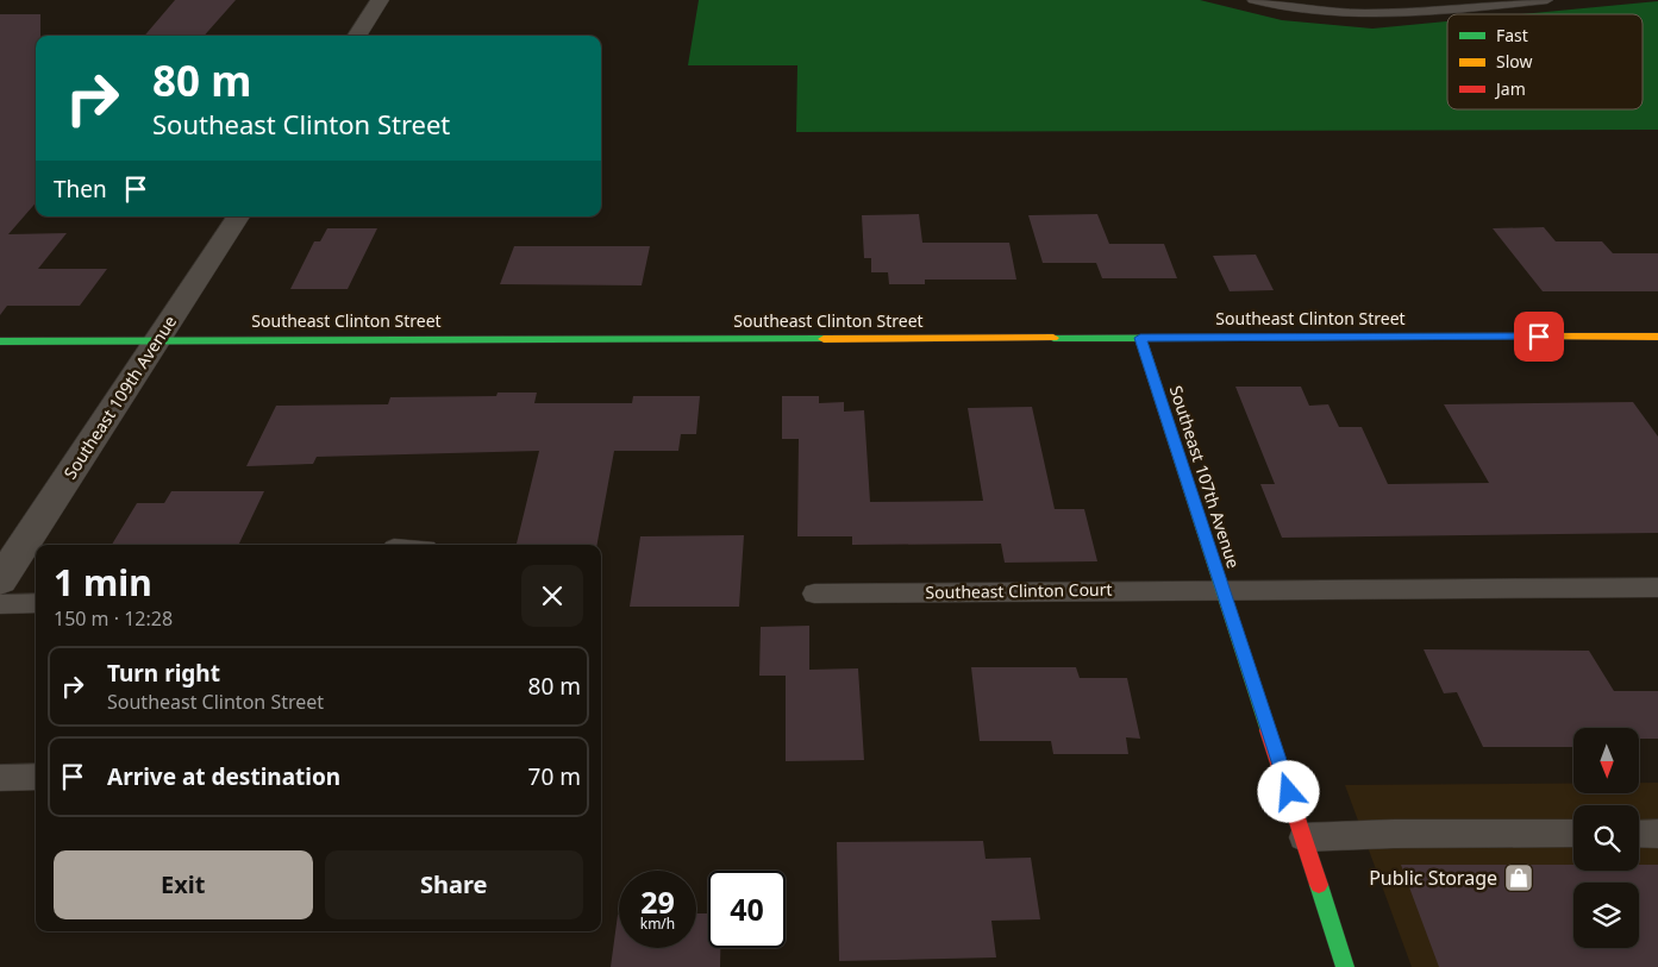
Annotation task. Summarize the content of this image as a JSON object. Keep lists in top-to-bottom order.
{
  "streets": {
    "street": ["Southeast Clinton Street", "Southeast 109th Avenue", "Southeast 107th Avenue"],
    "lane": ["Southeast Clinton Court"]
  },
  "crossings": [
    ["Southeast Clinton Street", "Southeast 109th Avenue"],
    ["Southeast Clinton Street", "Southeast 107th Avenue"],
    ["Southeast 107th Avenue", "Southeast Clinton Court"]
  ],
  "places": {
    "shop": ["Public Storage"]
  },
  "legend": ["Fast", "Slow", "Jam"],
  "north": "bottom",
  "page": {
    "turn": ["80 m", "Southeast Clinton Street"],
    "then": "Then",
    "heading": ["1 min", "150 m · 12:28"],
    "list": [
      {
        "name": "Turn right",
        "note": "Southeast Clinton Street",
        "value": "80 m"
      },
      {
        "name": "Arrive at destination",
        "value": "70 m"
      }
    ],
    "buttons": ["Exit", "Share"],
    "speed": "29 km/h",
    "limit": "40"
  }
}
